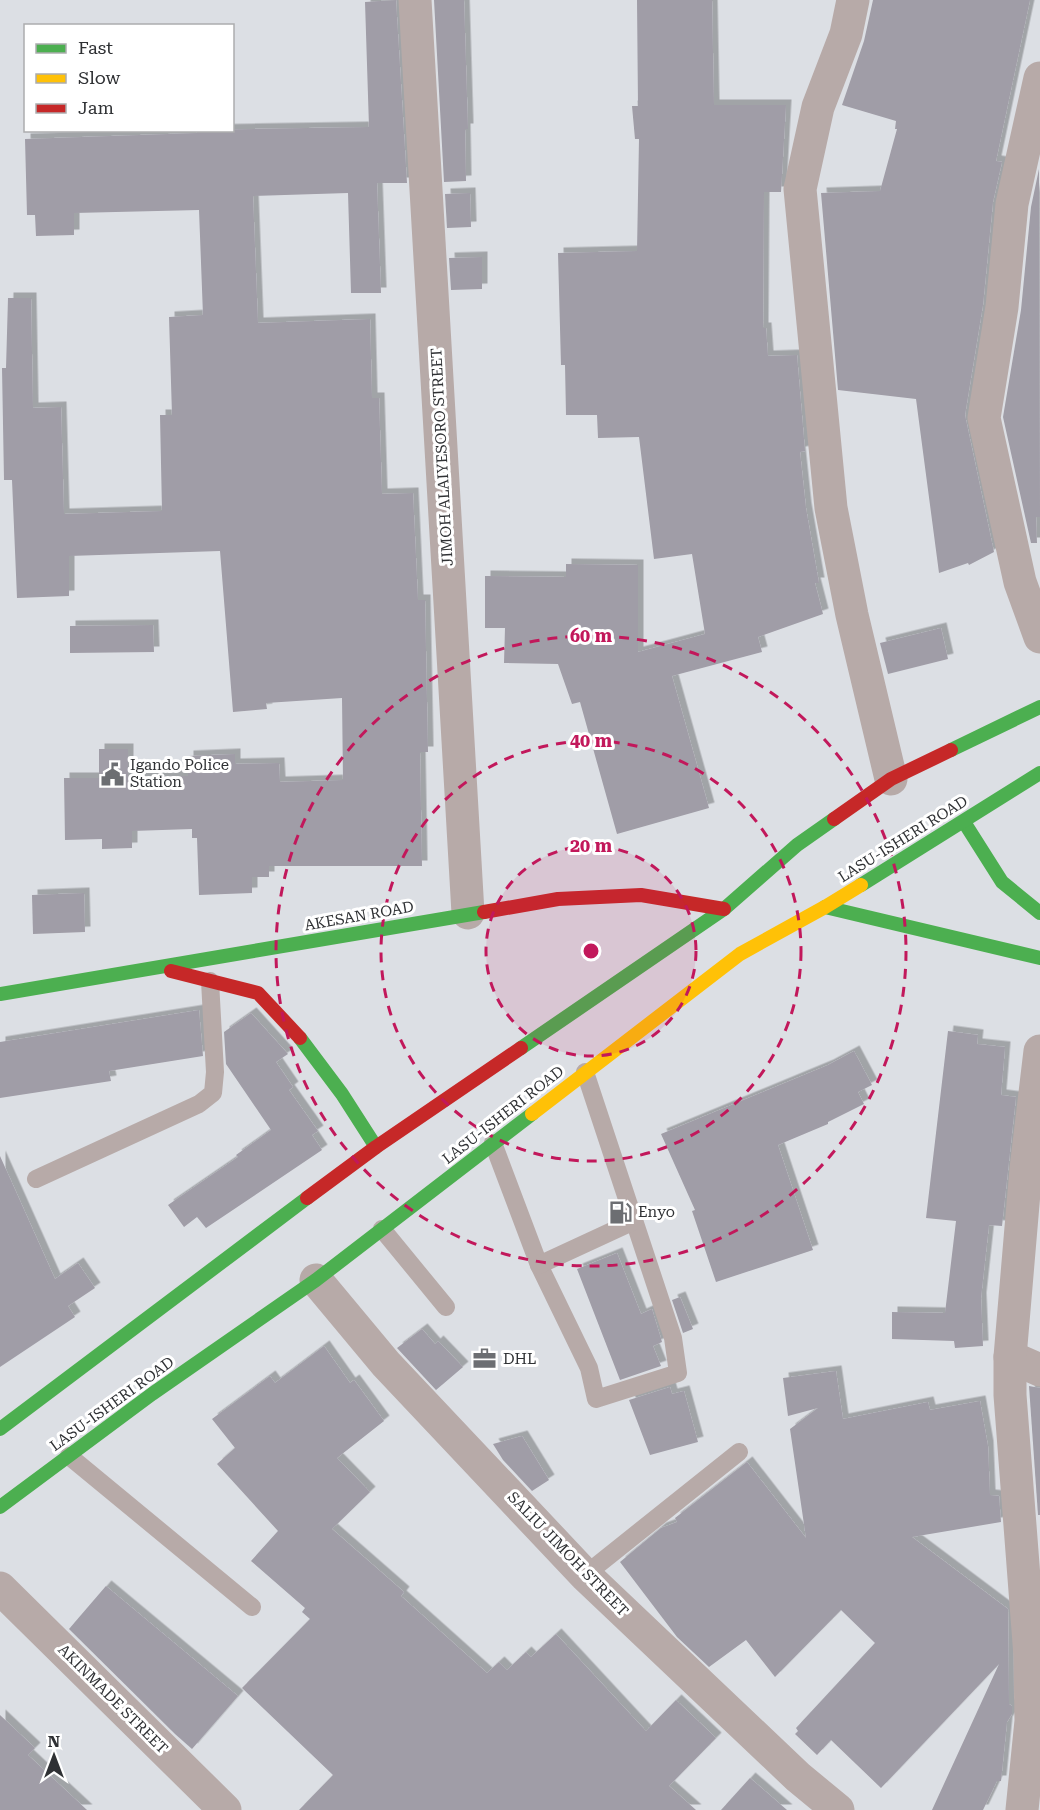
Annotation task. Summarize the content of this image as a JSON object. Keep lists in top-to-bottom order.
{
  "streets": {
    "main road": ["LASU-ISHERI ROAD", "AKESAN ROAD"],
    "street": ["JIMOH ALAIYESORO STREET", "SALIU JIMOH STREET", "AKINMADE STREET"]
  },
  "crossings": [
    ["JIMOH ALAIYESORO STREET", "AKESAN ROAD"],
    ["LASU-ISHERI ROAD", "SALIU JIMOH STREET"]
  ],
  "places": {
    "public building": ["Igando Police Station"],
    "fuel station": ["Enyo"],
    "office": ["DHL"]
  },
  "legend": ["Fast", "Slow", "Jam"],
  "north": "top",
  "rings": ["60 m", "40 m", "20 m"]
}
